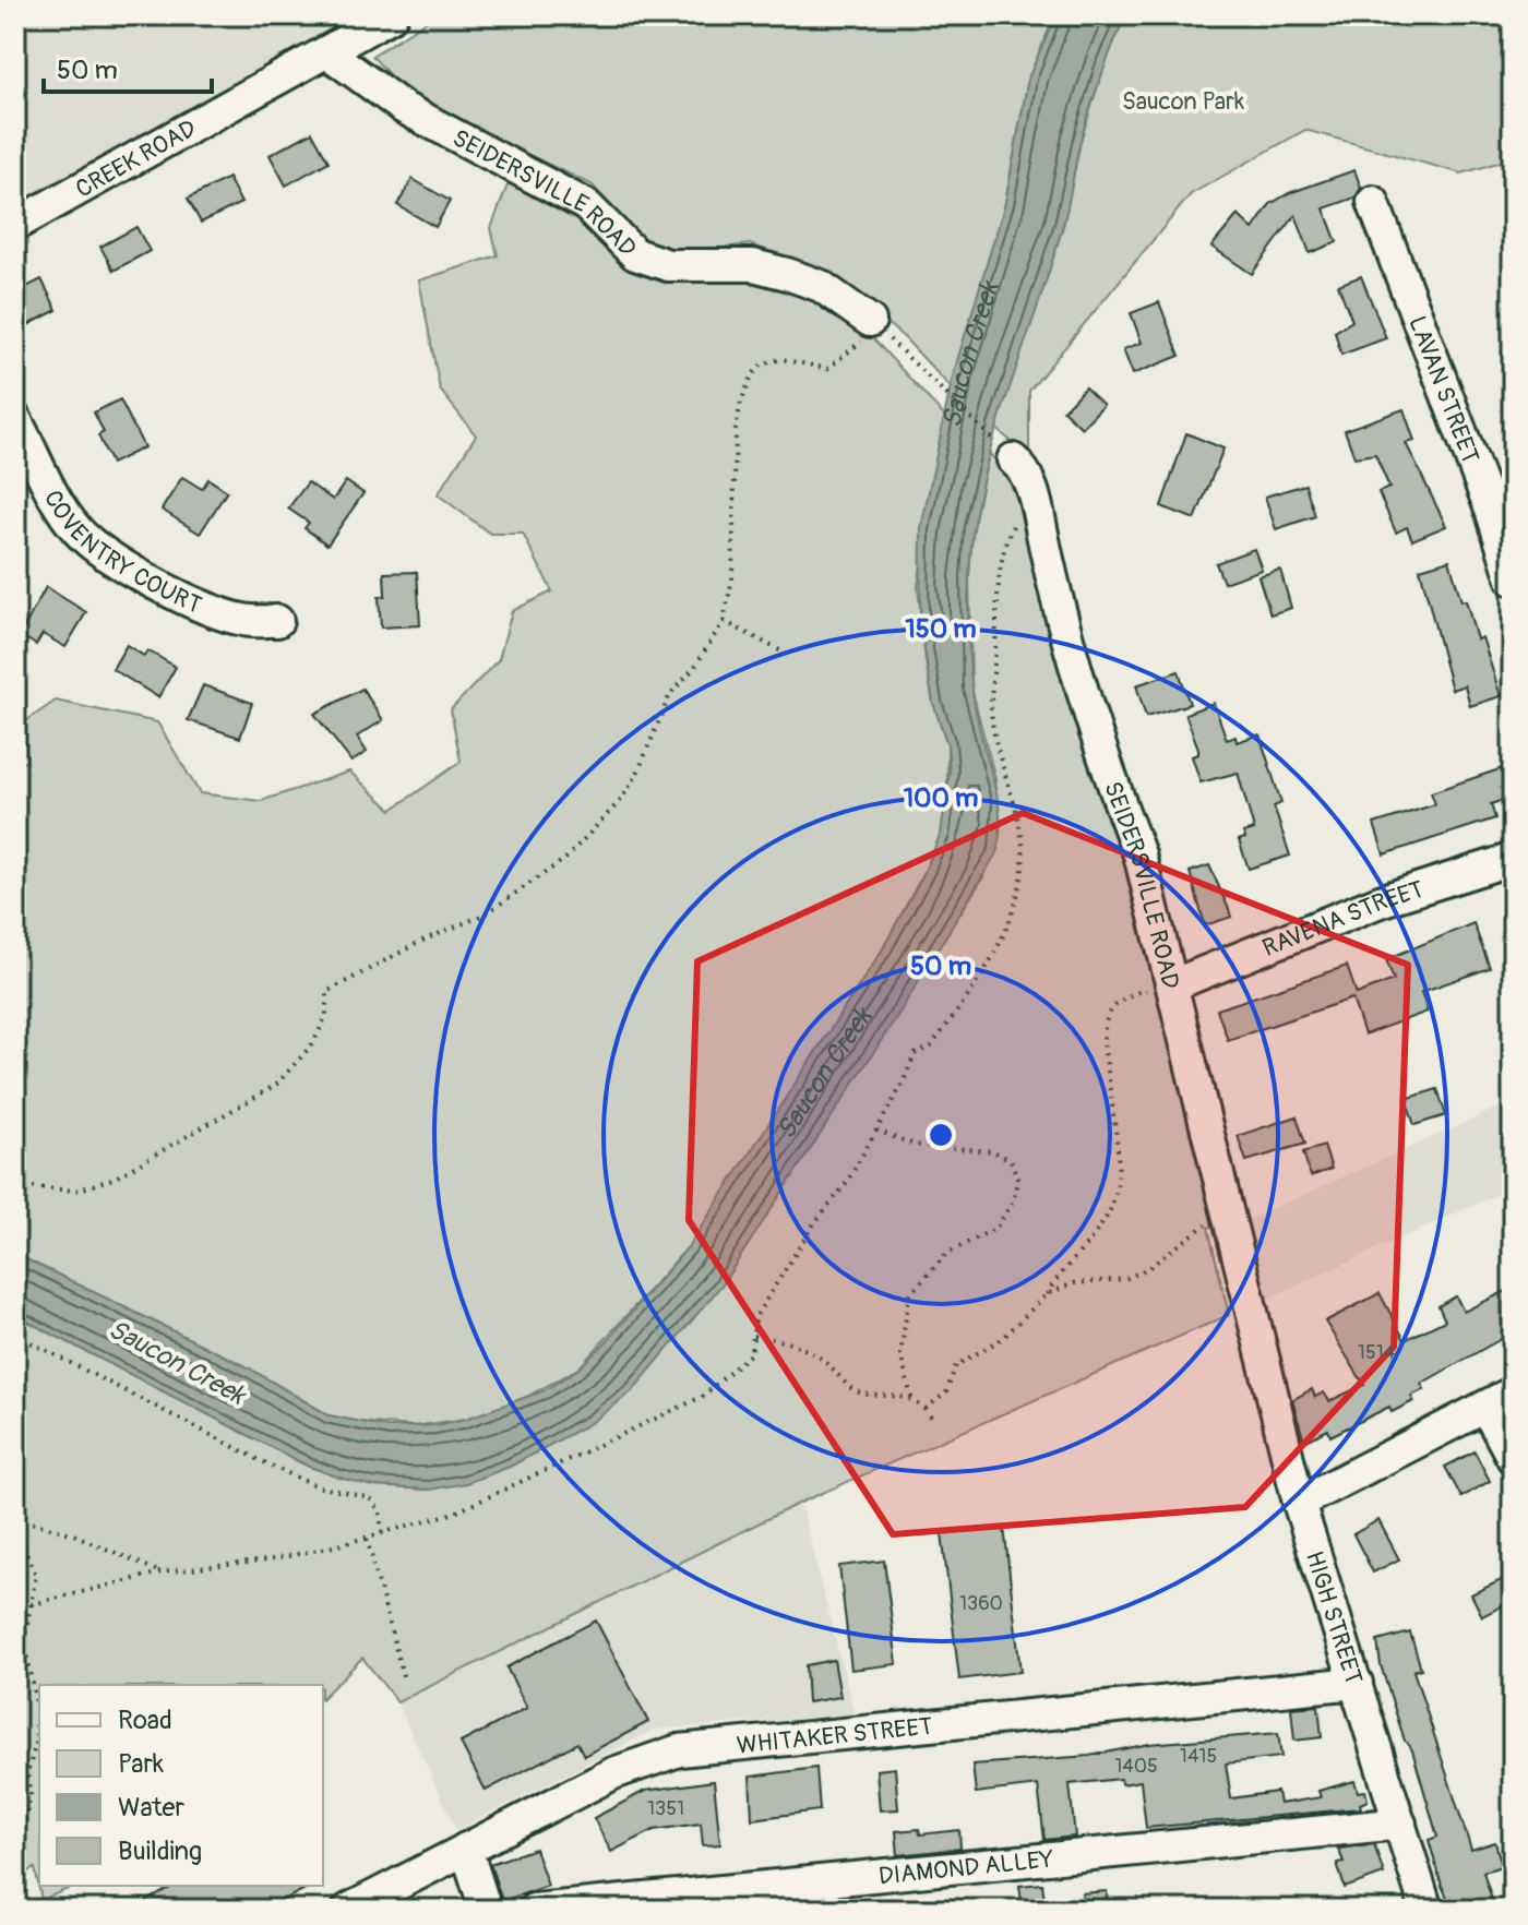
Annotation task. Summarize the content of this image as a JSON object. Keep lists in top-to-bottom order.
{
  "streets": {
    "street": [
      "CREEK ROAD",
      "SEIDERSVILLE ROAD",
      "LAVAN STREET",
      "COVENTRY COURT",
      "RAVENA STREET",
      "HIGH STREET",
      "WHITAKER STREET",
      "DIAMOND ALLEY"
    ]
  },
  "crossings": [
    ["CREEK ROAD", "SEIDERSVILLE ROAD"],
    ["SEIDERSVILLE ROAD", "RAVENA STREET"],
    ["SEIDERSVILLE ROAD", "HIGH STREET"],
    ["HIGH STREET", "WHITAKER STREET"],
    ["HIGH STREET", "DIAMOND ALLEY"]
  ],
  "water": ["Saucon Creek"],
  "parks": ["Saucon Park"],
  "house_numbers": [
    "1514",
    "1360",
    "1415",
    "1405",
    "1351"
  ],
  "legend": [
    "Road",
    "Park",
    "Water",
    "Building"
  ],
  "scale_bar": "50 m",
  "rings": ["150 m", "100 m", "50 m"]
}
